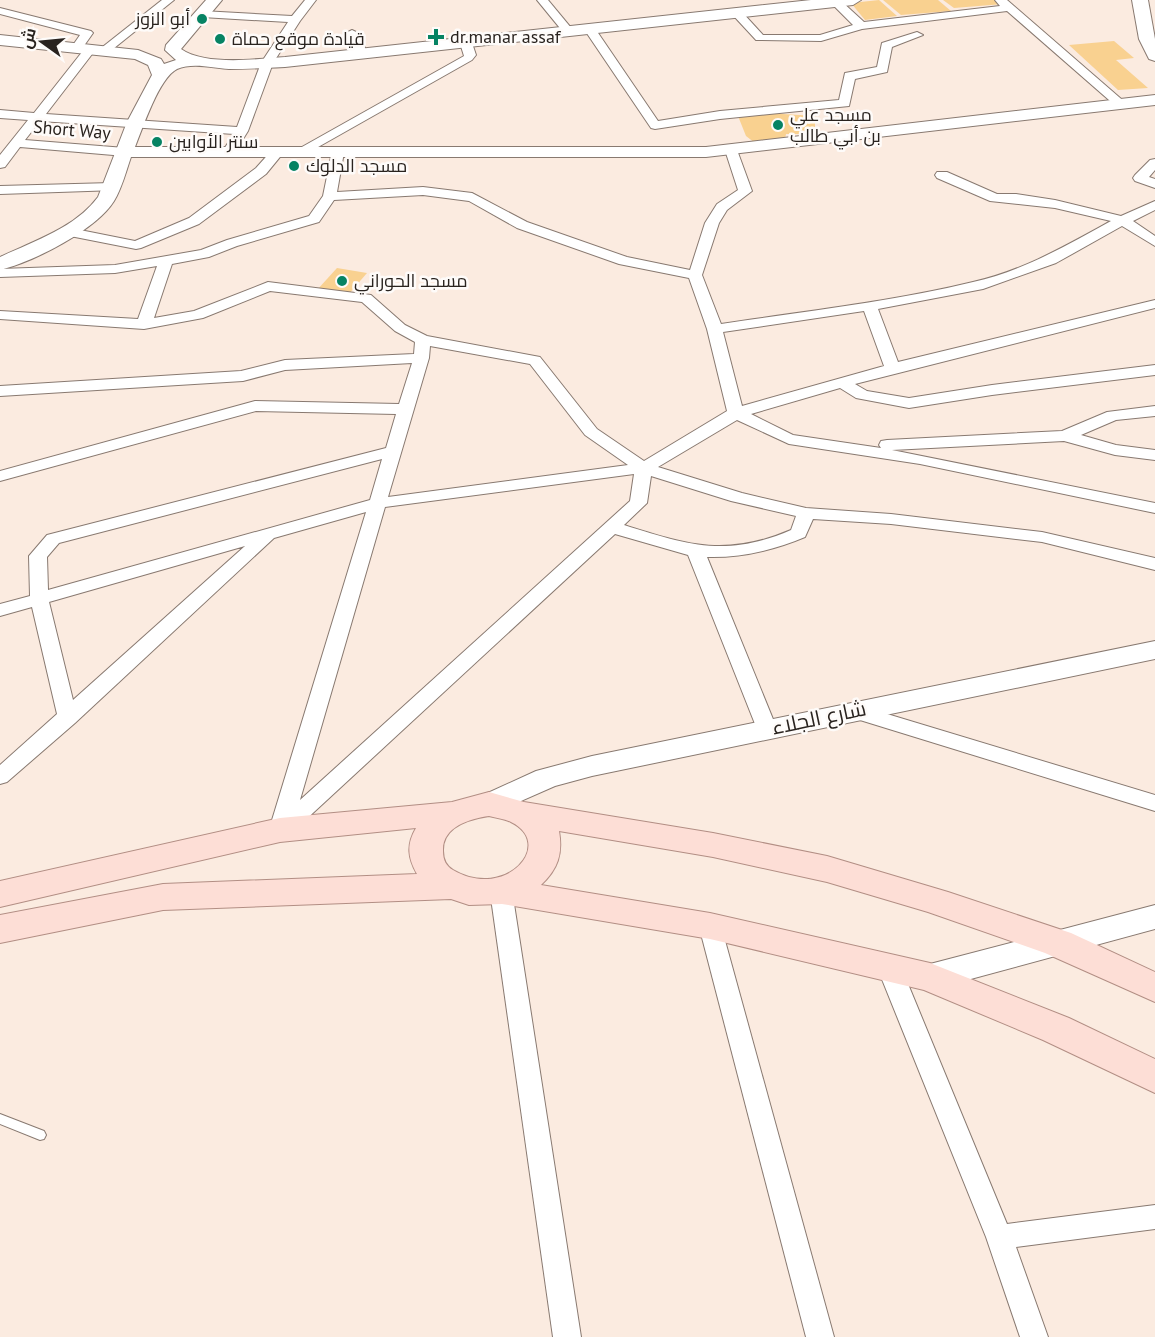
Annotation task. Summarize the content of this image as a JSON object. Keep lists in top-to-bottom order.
{
  "streets": {
    "main road": ["شارع الجلاء"],
    "street": ["Short Way"]
  },
  "places": {
    "other": [
      "أبو الزوز",
      "قيادة موقع حماة",
      "مسجد علي بن أبي طالب",
      "سنتر الأوابين",
      "مسجد الدلوك",
      "مسجد الحوراني"
    ],
    "health": ["dr.manar assaf"]
  },
  "north": "left"
}
